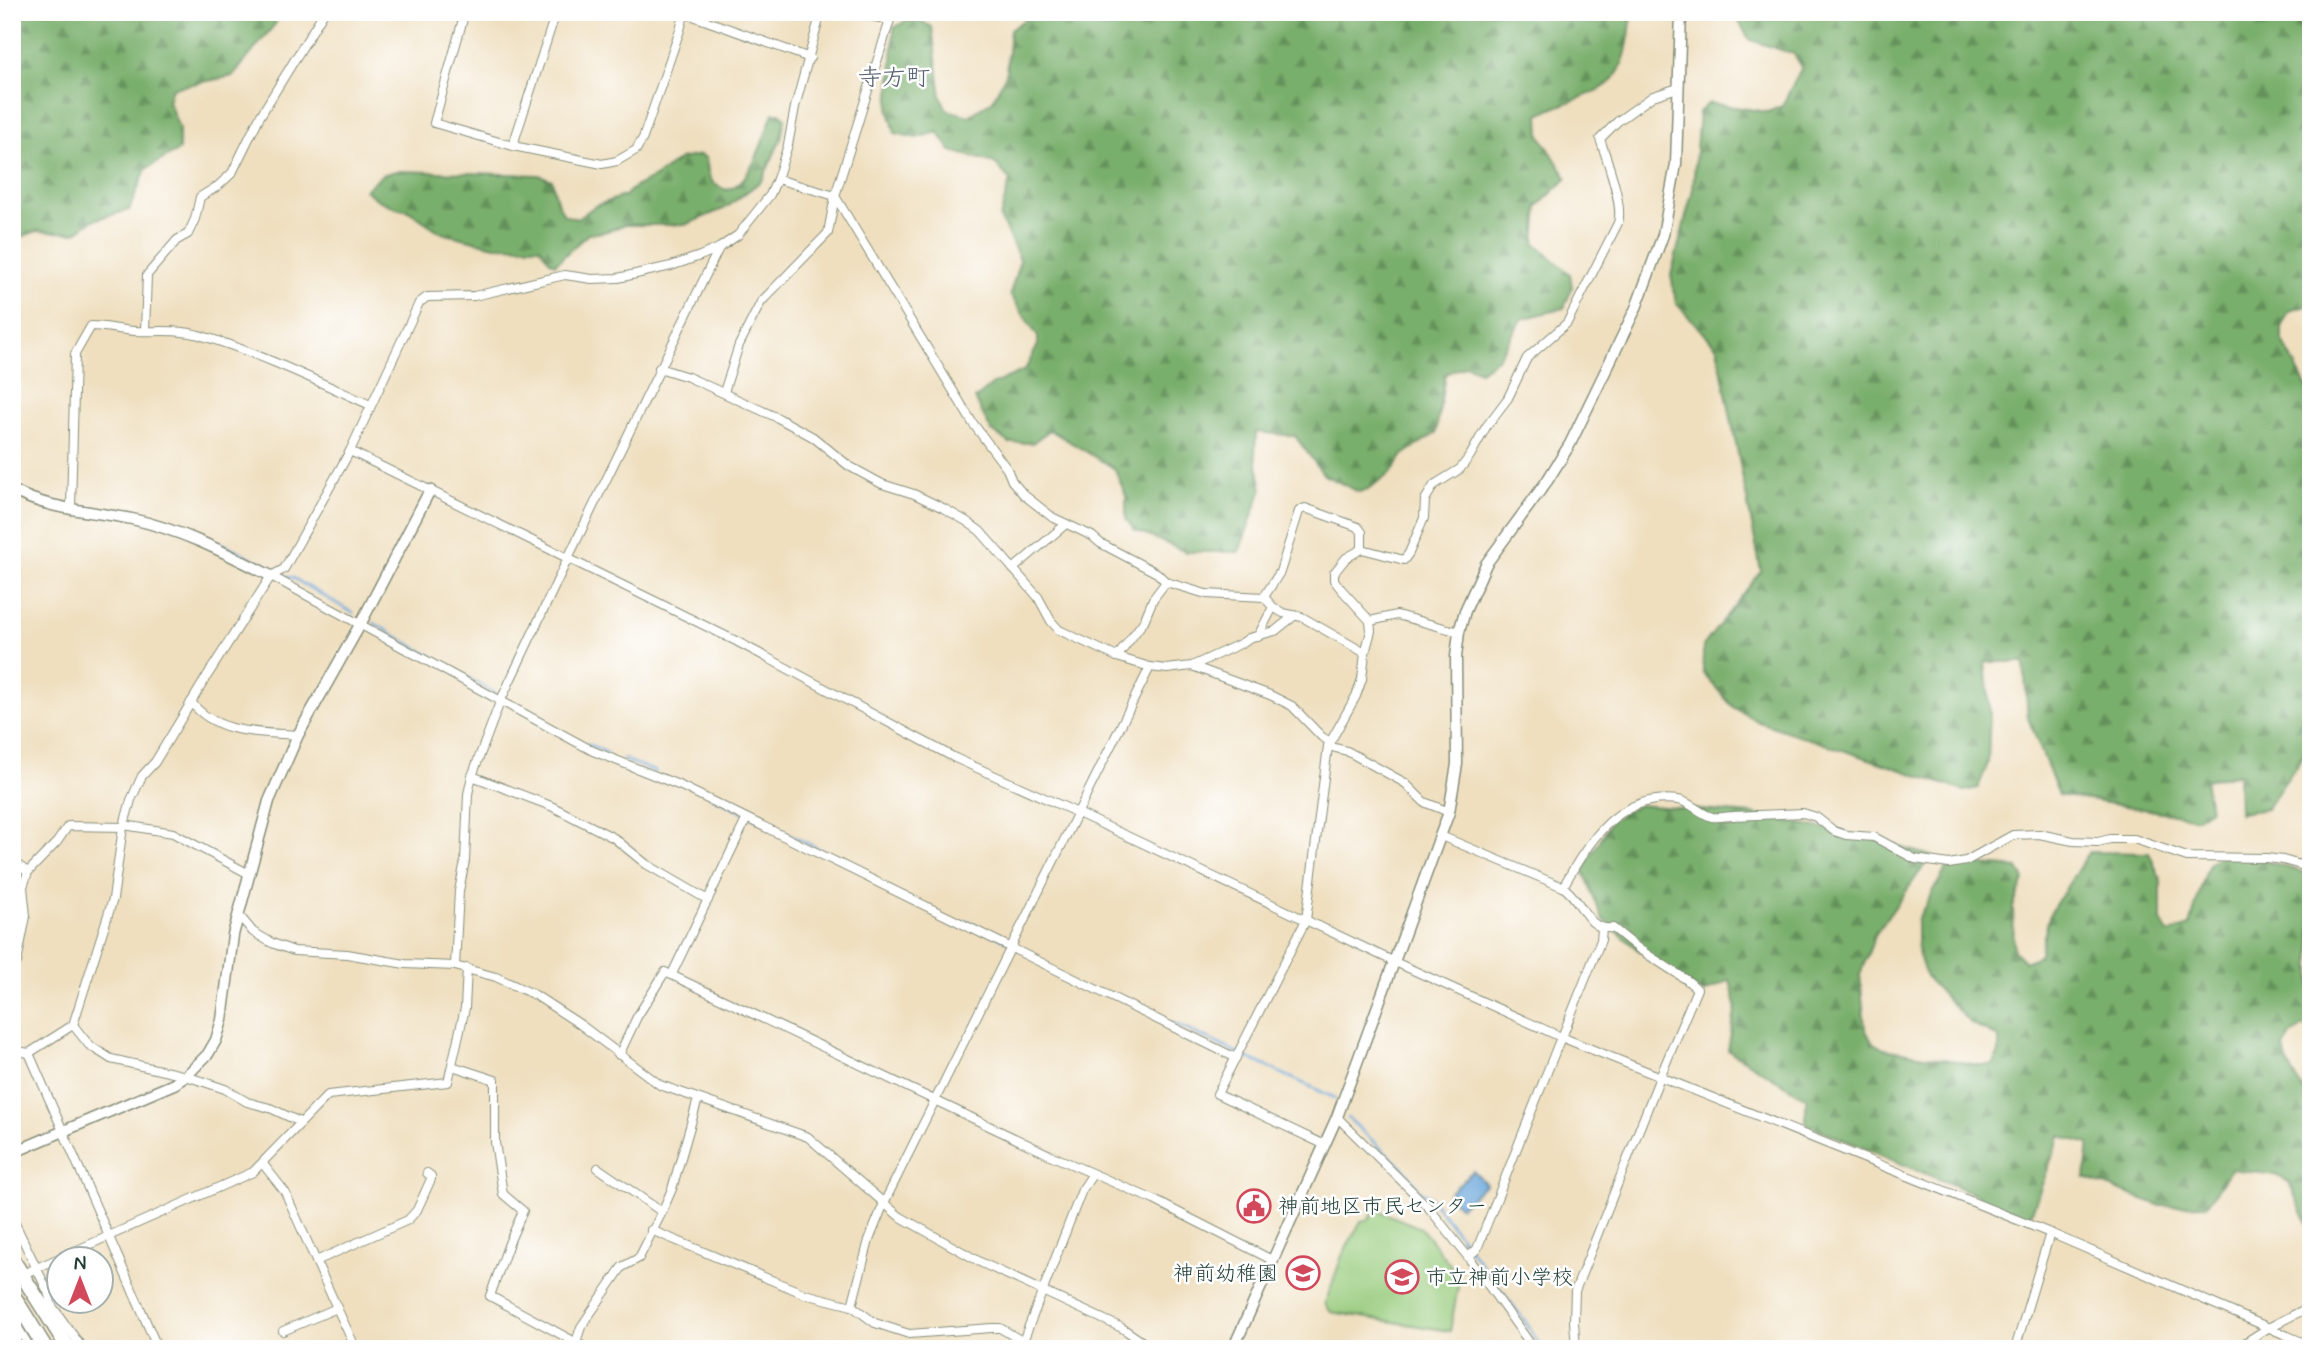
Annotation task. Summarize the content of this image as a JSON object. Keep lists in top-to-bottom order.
{
  "districts": ["寺方町"],
  "places": {
    "public building": ["神前地区市民センター"],
    "school or university": ["神前幼稚園", "市立神前小学校"]
  },
  "north": "top"
}
